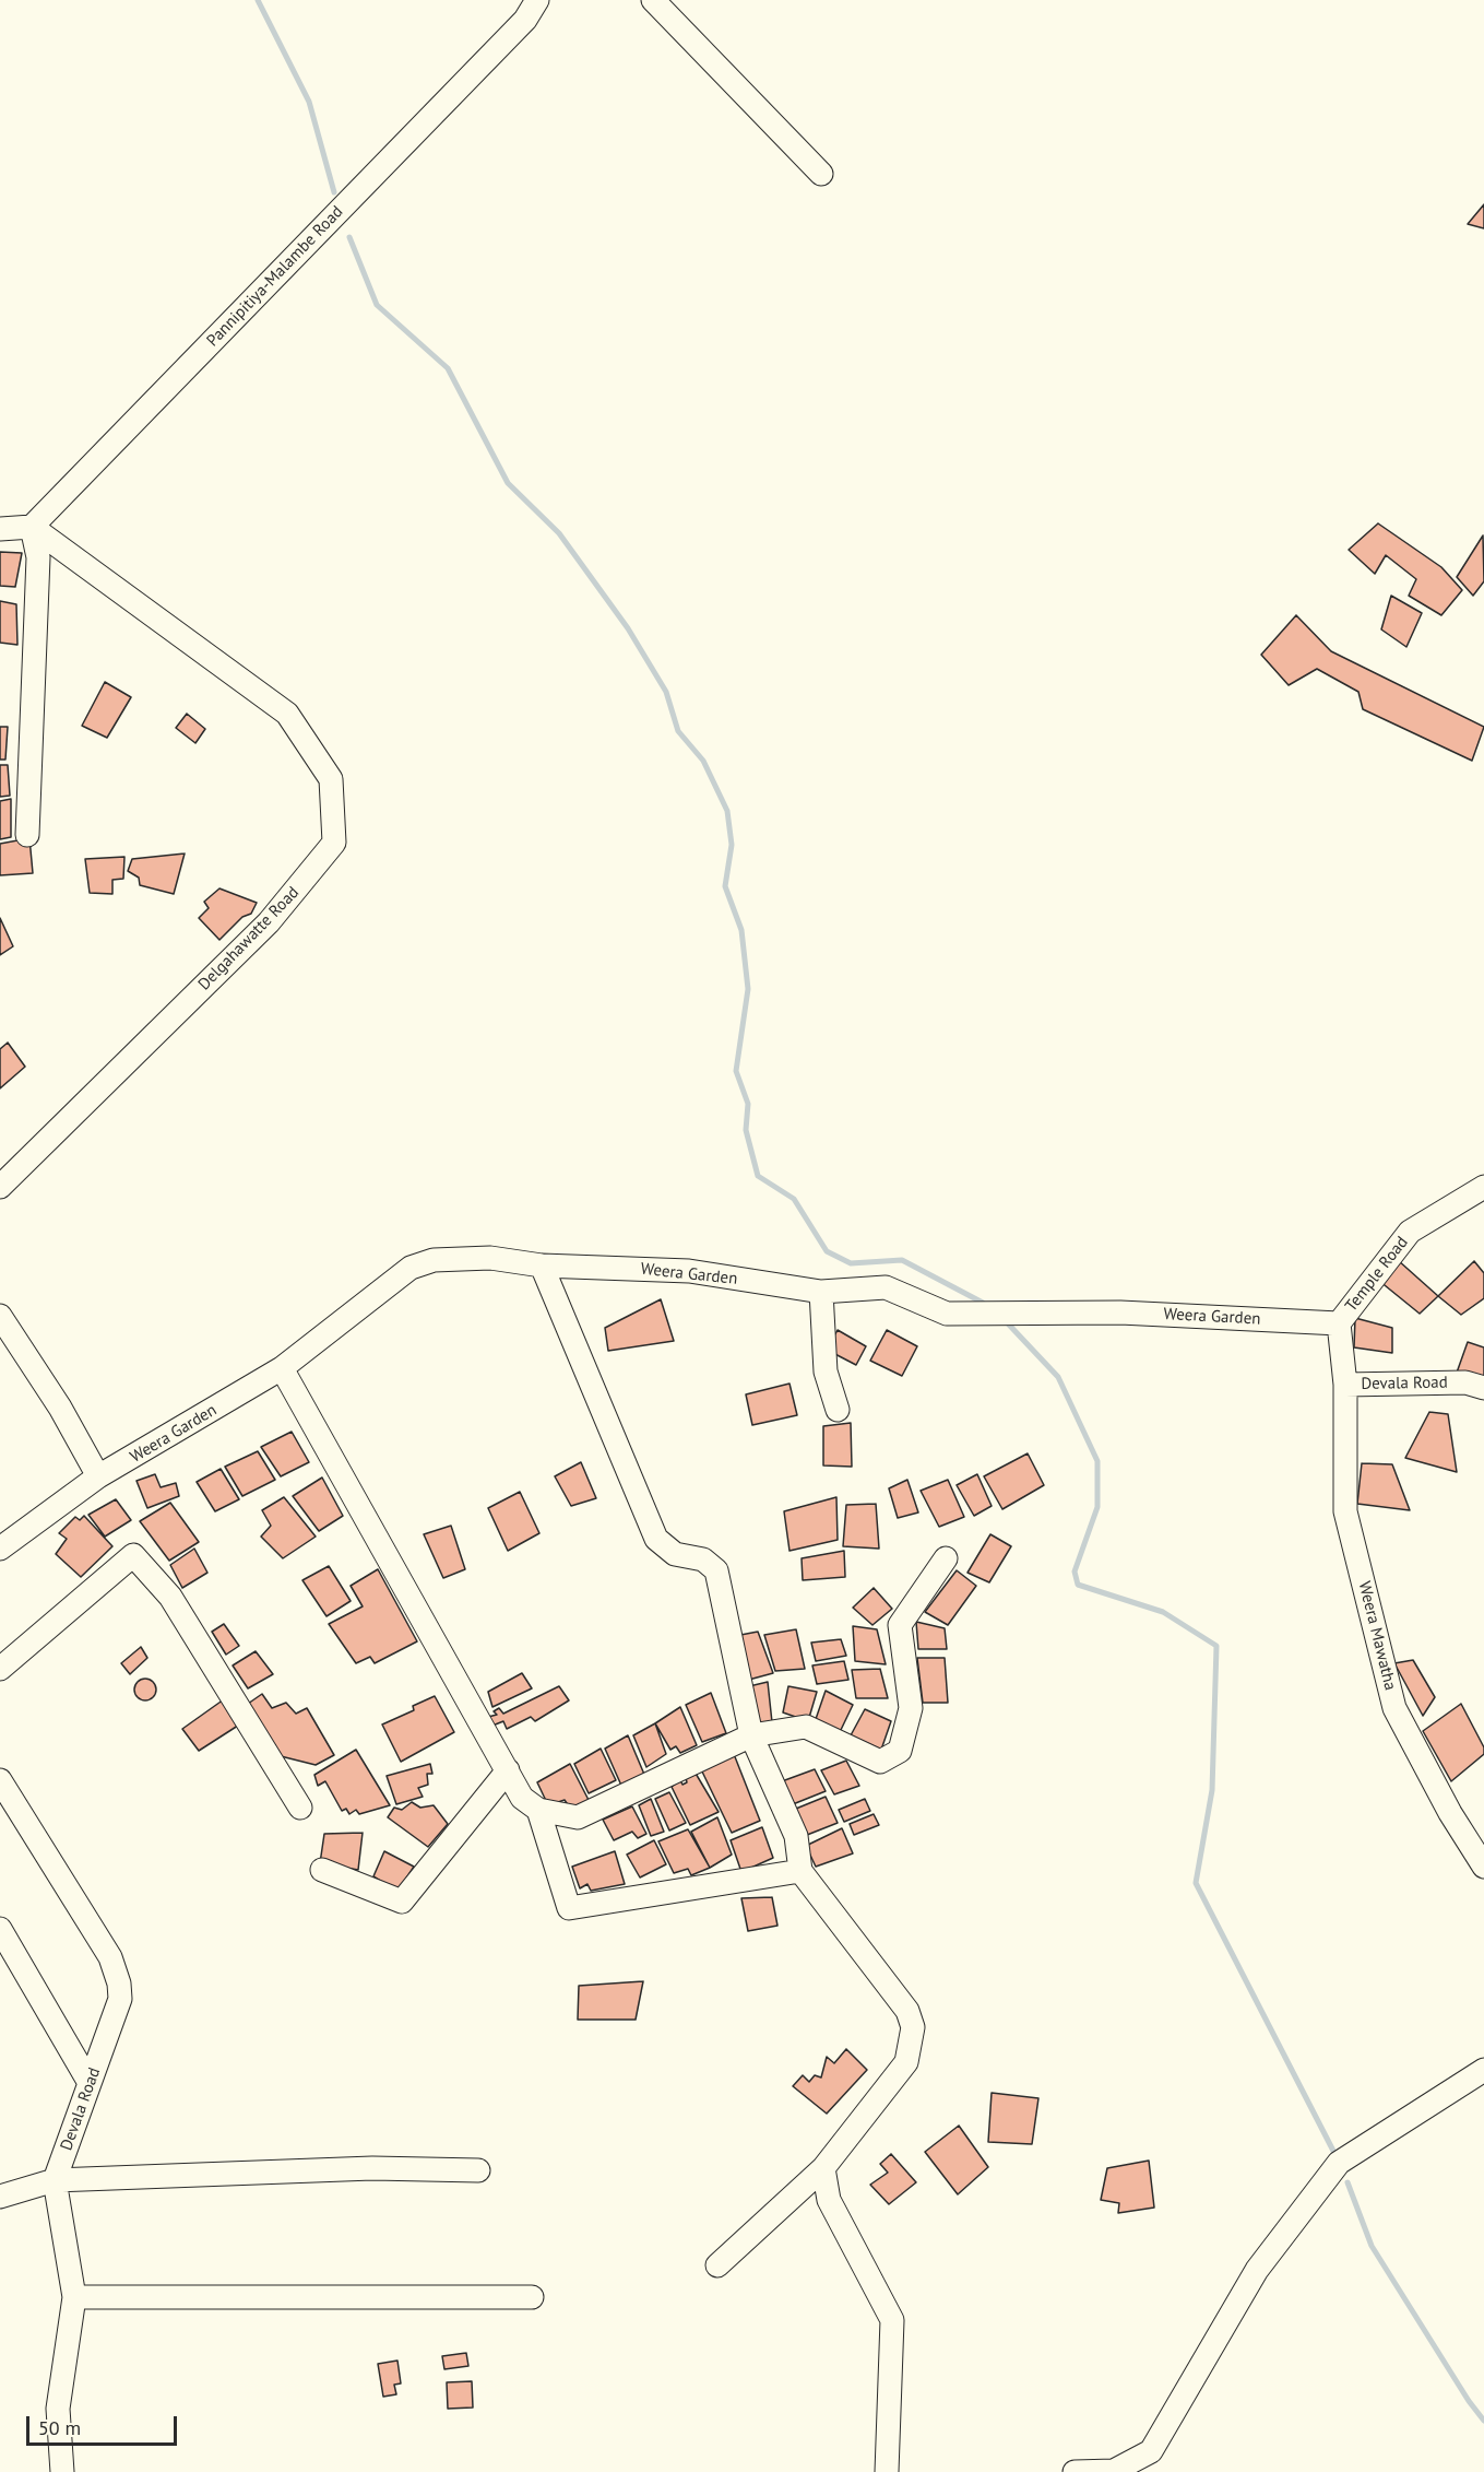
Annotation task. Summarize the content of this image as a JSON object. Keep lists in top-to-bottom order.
{
  "streets": {
    "street": [
      "Pannipitiya-Malambe Road",
      "Delgahawatte Road",
      "Weera Garden",
      "Temple Road",
      "Devala Road",
      "Weera Mawatha"
    ]
  },
  "crossings": [
    ["Pannipitiya-Malambe Road", "Delgahawatte Road"],
    ["Weera Garden", "Temple Road"],
    ["Weera Garden", "Devala Road"],
    ["Temple Road", "Devala Road"],
    ["Devala Road", "Weera Mawatha"]
  ],
  "scale_bar": "50 m"
}
